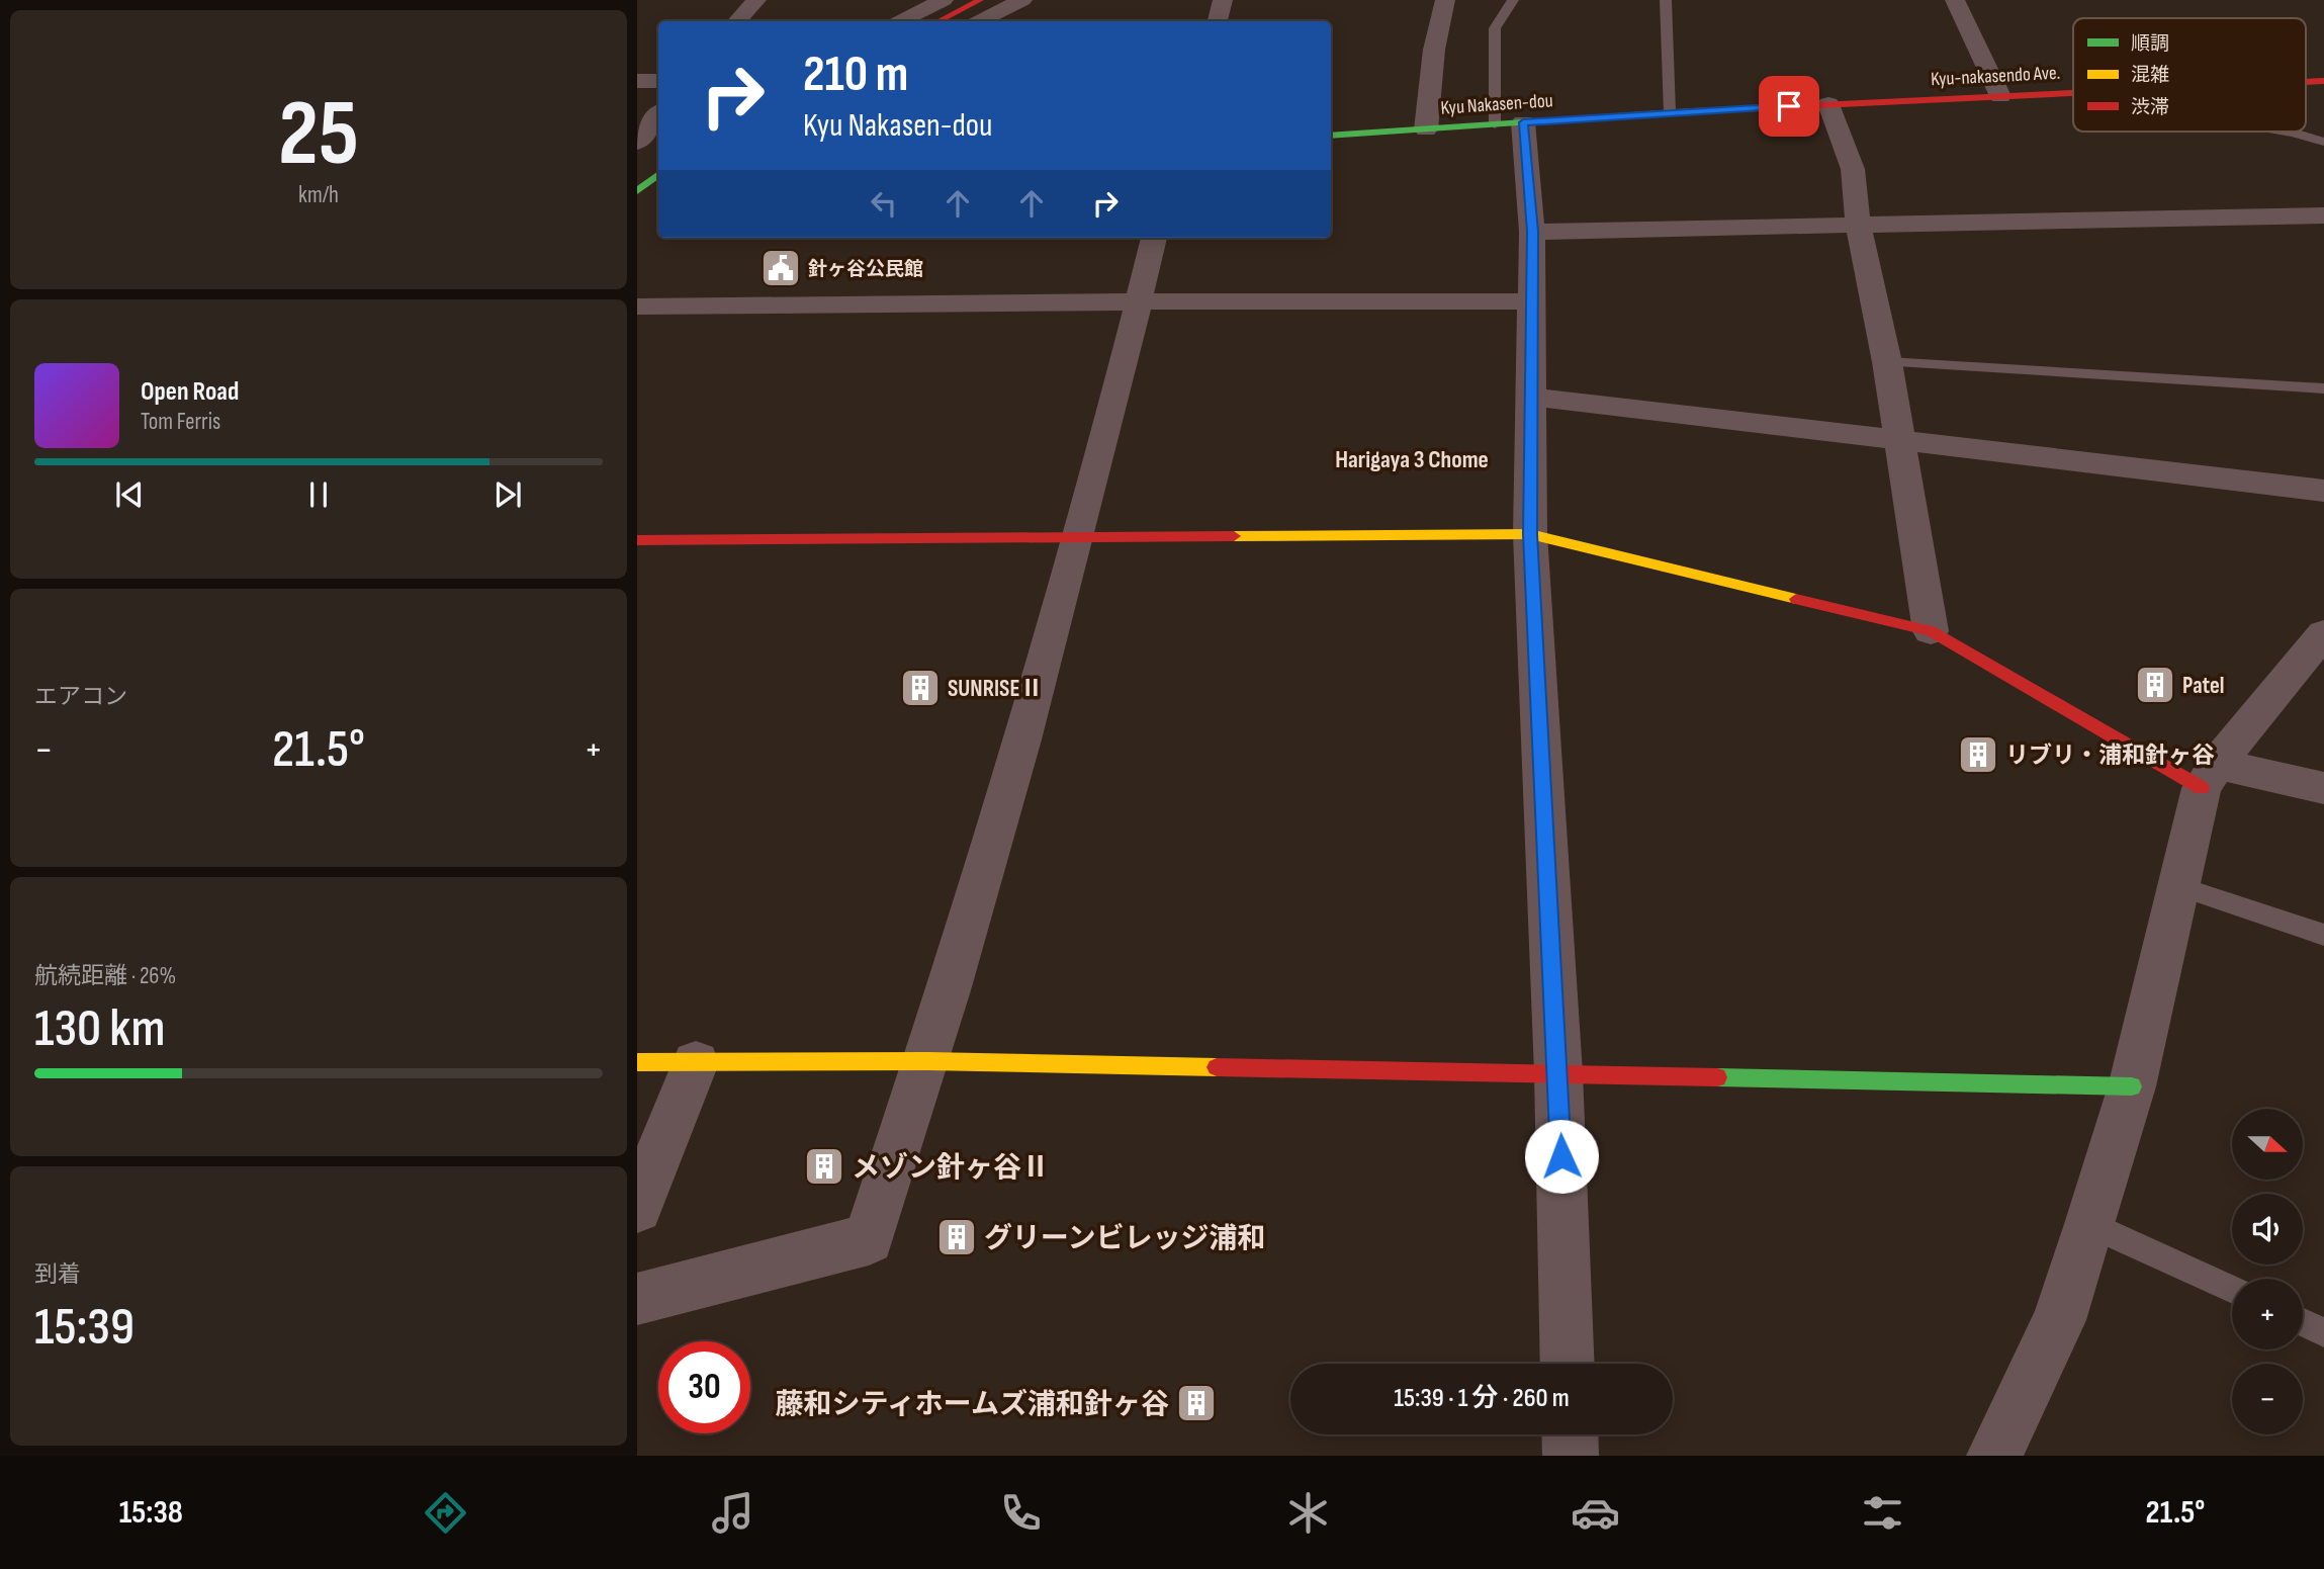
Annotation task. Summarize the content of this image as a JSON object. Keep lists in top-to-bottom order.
{
  "streets": {
    "street": ["Kyu-nakasendo Ave.", "Kyu Nakasen-dou"]
  },
  "crossings": [
    ["Kyu-nakasendo Ave.", "Kyu Nakasen-dou"]
  ],
  "districts": ["Harigaya 3 Chome"],
  "places": {
    "public building": ["針ヶ谷公民館"],
    "building": [
      "Patel",
      "SUNRISEⅡ",
      "リブリ・浦和針ヶ谷",
      "メゾン針ヶ谷Ⅱ",
      "グリーンビレッジ浦和",
      "藤和シティホームズ浦和針ヶ谷"
    ]
  },
  "legend": ["順調", "混雑", "渋滞"],
  "north": "right",
  "page": {
    "tile": [
      ["25", "km/h"],
      "エアコン",
      ["航続距離 · 26%", "130 km"],
      ["到着", "15:39"]
    ],
    "turn": ["210 m", "Kyu Nakasen-dou"],
    "song": ["Open Road", "Tom Ferris"],
    "heat": ["−", "21.5°", "+"],
    "map_buttons": ["+", "−"],
    "limit": "30",
    "trip": "15:39 · 1 分 · 260 m",
    "tabs": ["15:38", "21.5°"]
  }
}
